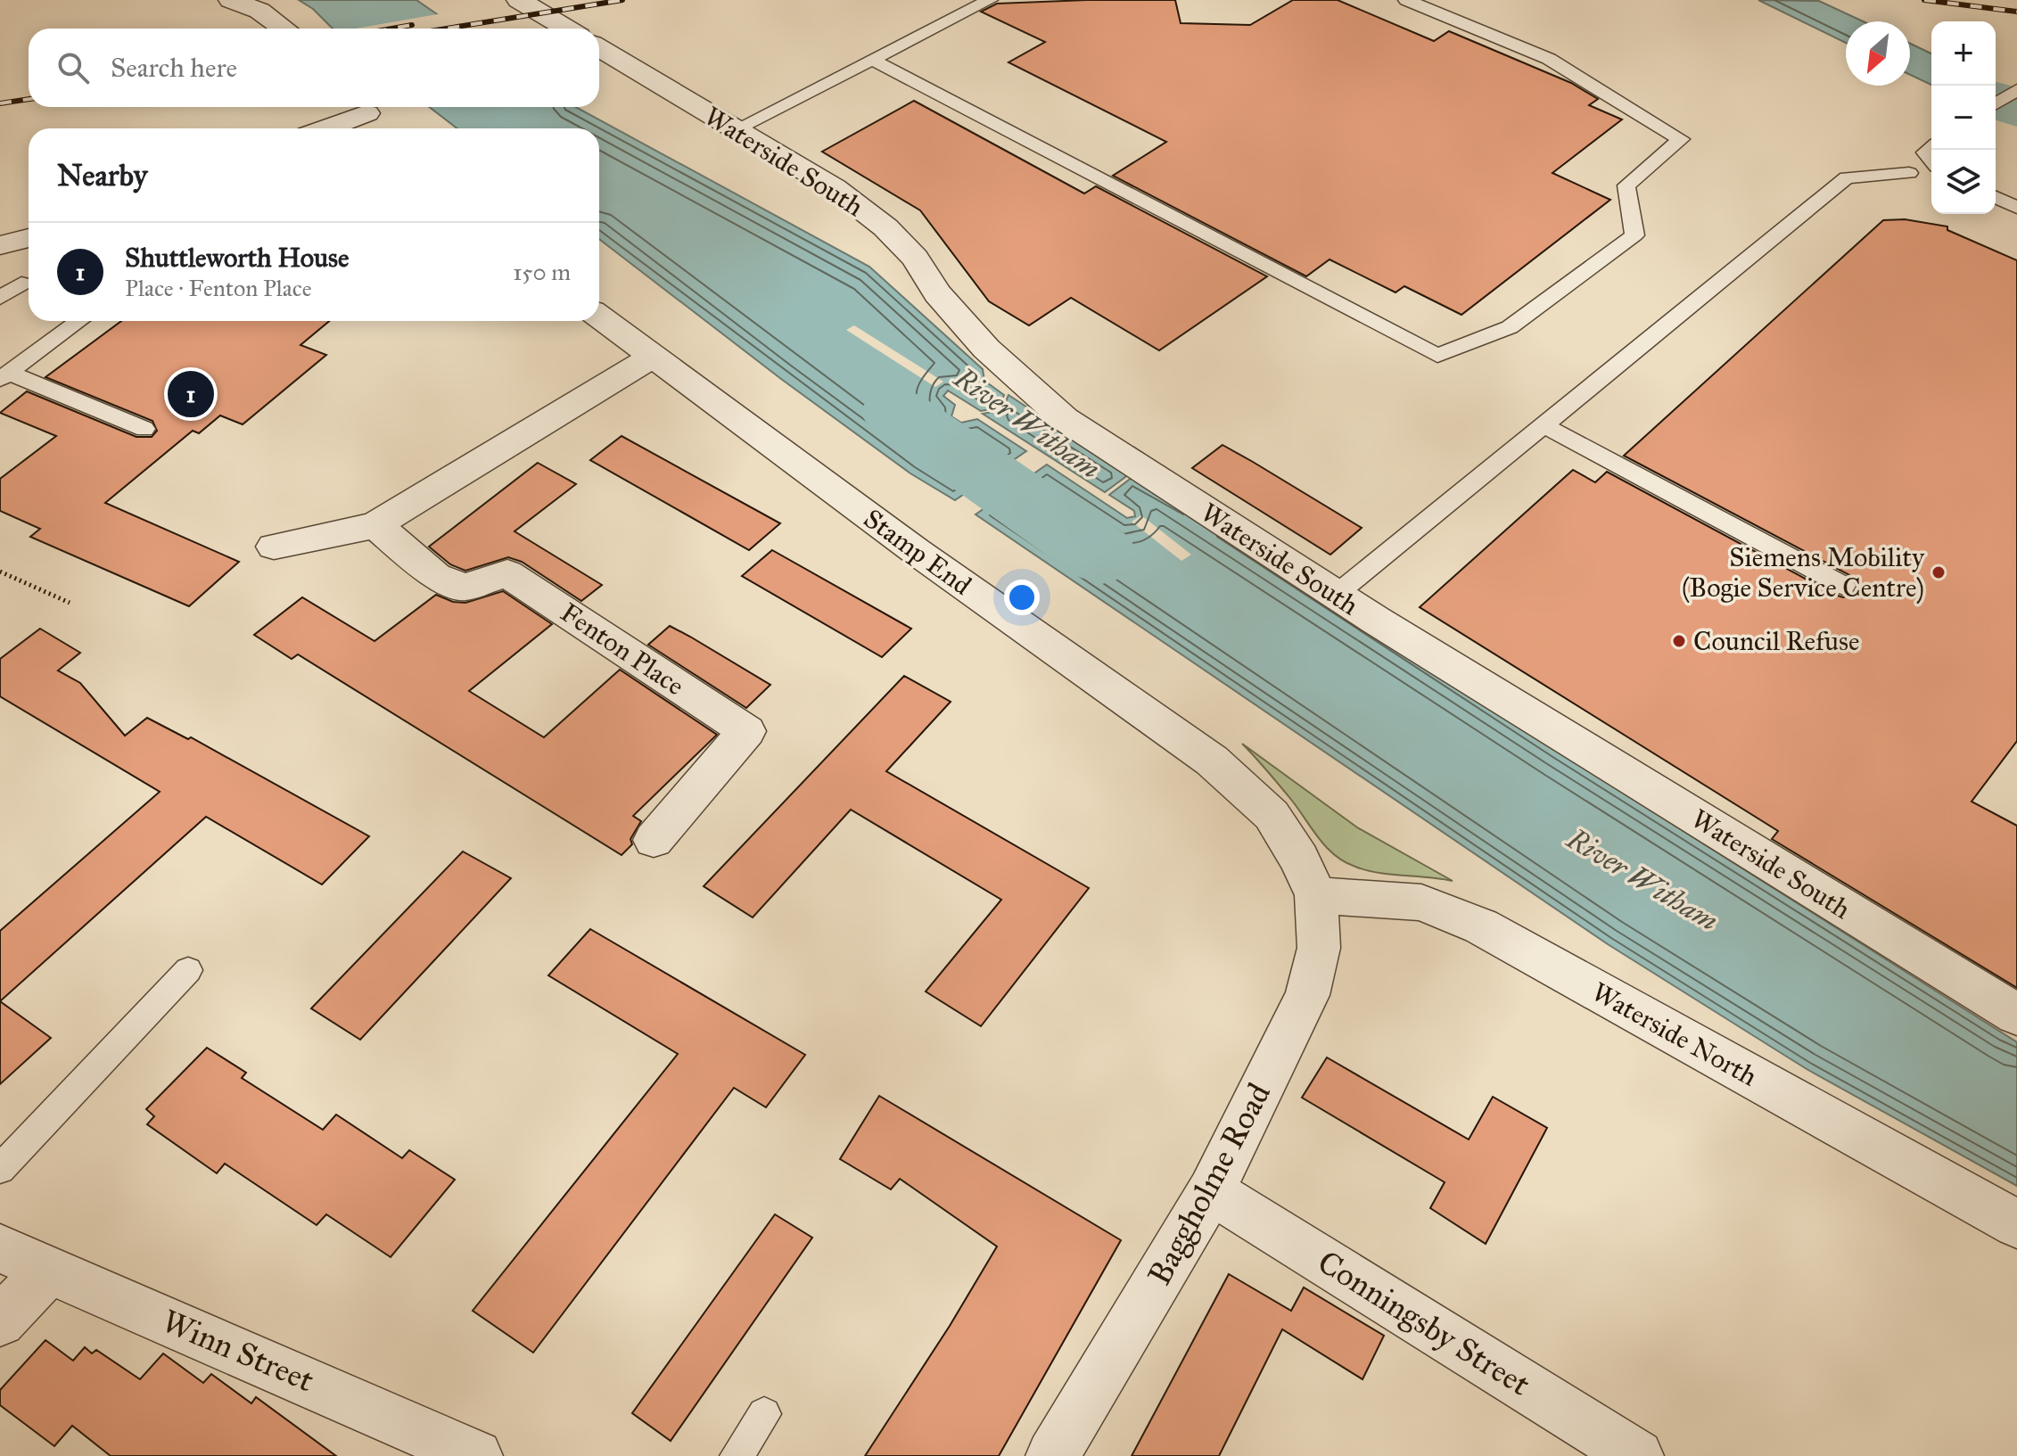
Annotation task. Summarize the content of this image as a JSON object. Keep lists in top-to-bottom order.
{
  "streets": {
    "street": [
      "Waterside South",
      "Stamp End",
      "Fenton Place",
      "Waterside North",
      "Baggholme Road",
      "Conningsby Street",
      "Winn Street"
    ]
  },
  "crossings": [
    ["Stamp End", "Waterside North"],
    ["Stamp End", "Baggholme Road"],
    ["Waterside North", "Baggholme Road"],
    ["Baggholme Road", "Conningsby Street"]
  ],
  "water": ["River Witham"],
  "places": ["Siemens Mobility (Bogie Service Centre)", "Council Refuse"],
  "north": "bottom left",
  "page": {
    "map_buttons": ["+", "−"],
    "search": "Search here",
    "heading": "Nearby",
    "list": [
      {
        "mark": "1",
        "name": "Shuttleworth House",
        "note": "Place · Fenton Place",
        "value": "150 m"
      }
    ],
    "pins": "1"
  }
}
